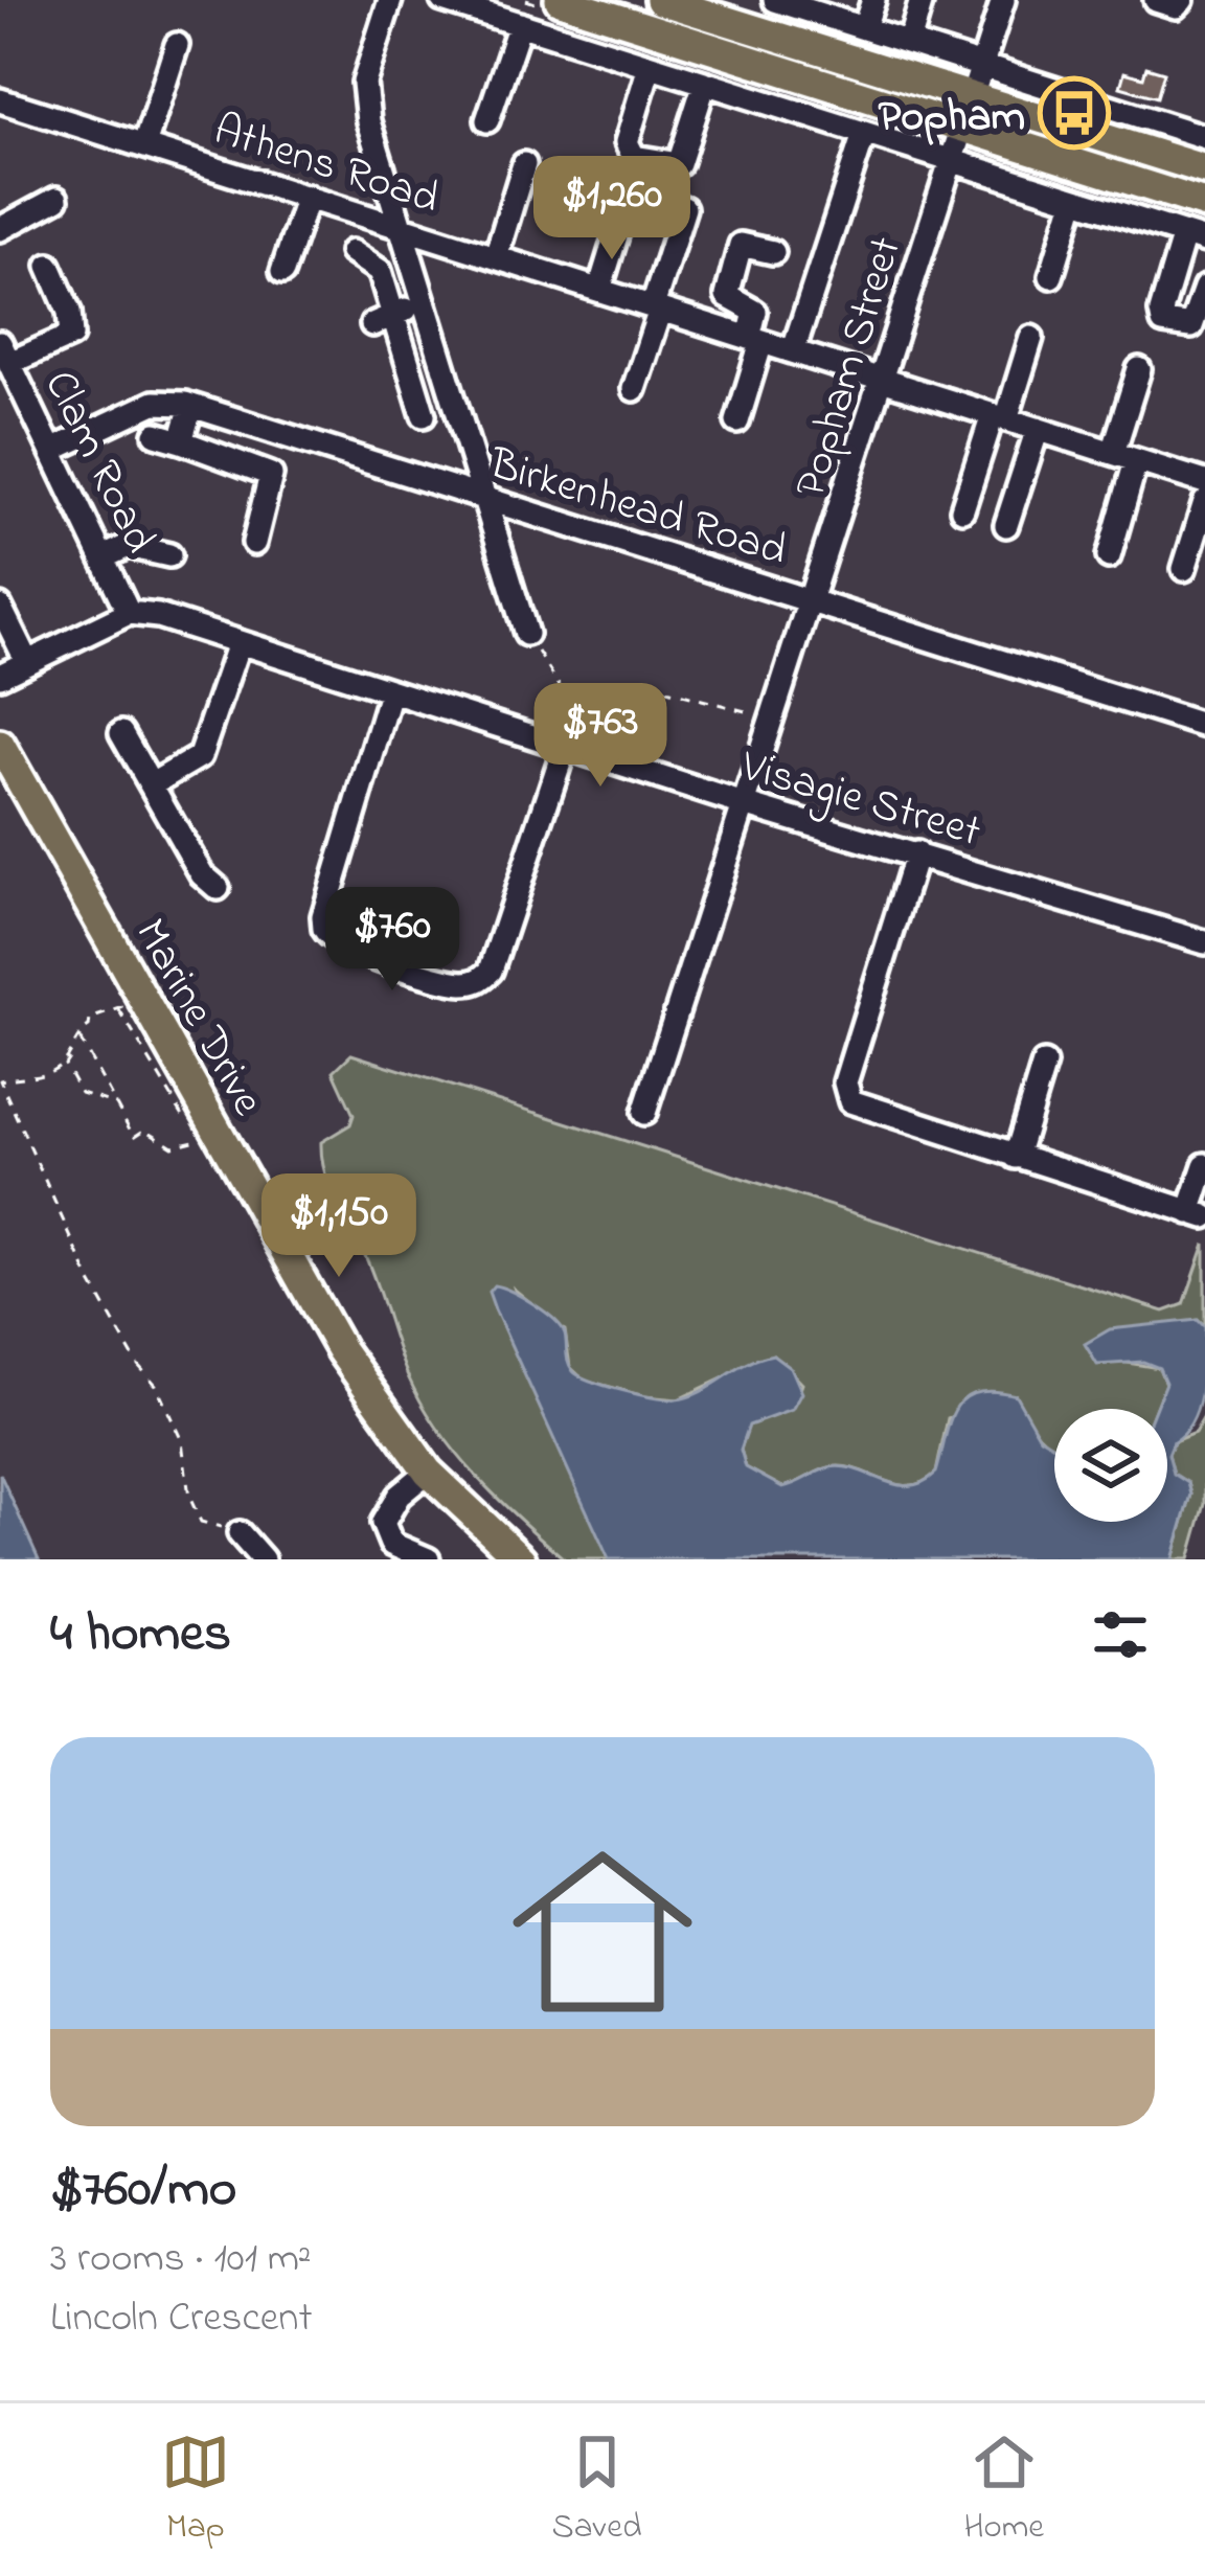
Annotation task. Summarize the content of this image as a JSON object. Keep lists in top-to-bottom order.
{
  "streets": {
    "main road": ["Marine Drive"],
    "street": [
      "Athens Road",
      "Popham Street",
      "Clam Road",
      "Birkenhead Road",
      "Visagie Street"
    ]
  },
  "crossings": [
    ["Athens Road", "Popham Street"],
    ["Popham Street", "Birkenhead Road"],
    ["Popham Street", "Visagie Street"],
    ["Clam Road", "Birkenhead Road"],
    ["Clam Road", "Visagie Street"]
  ],
  "places": {
    "bus stop": ["Popham"]
  },
  "page": {
    "price": [
      "$1,260",
      "$763",
      "$760",
      "$1,150"
    ],
    "heading": "4 homes",
    "list": [
      {
        "name": "$760/mo",
        "note": "3 rooms · 101 m² · Lincoln Crescent"
      }
    ],
    "tabs": ["Map", "Saved", "Home"]
  }
}
